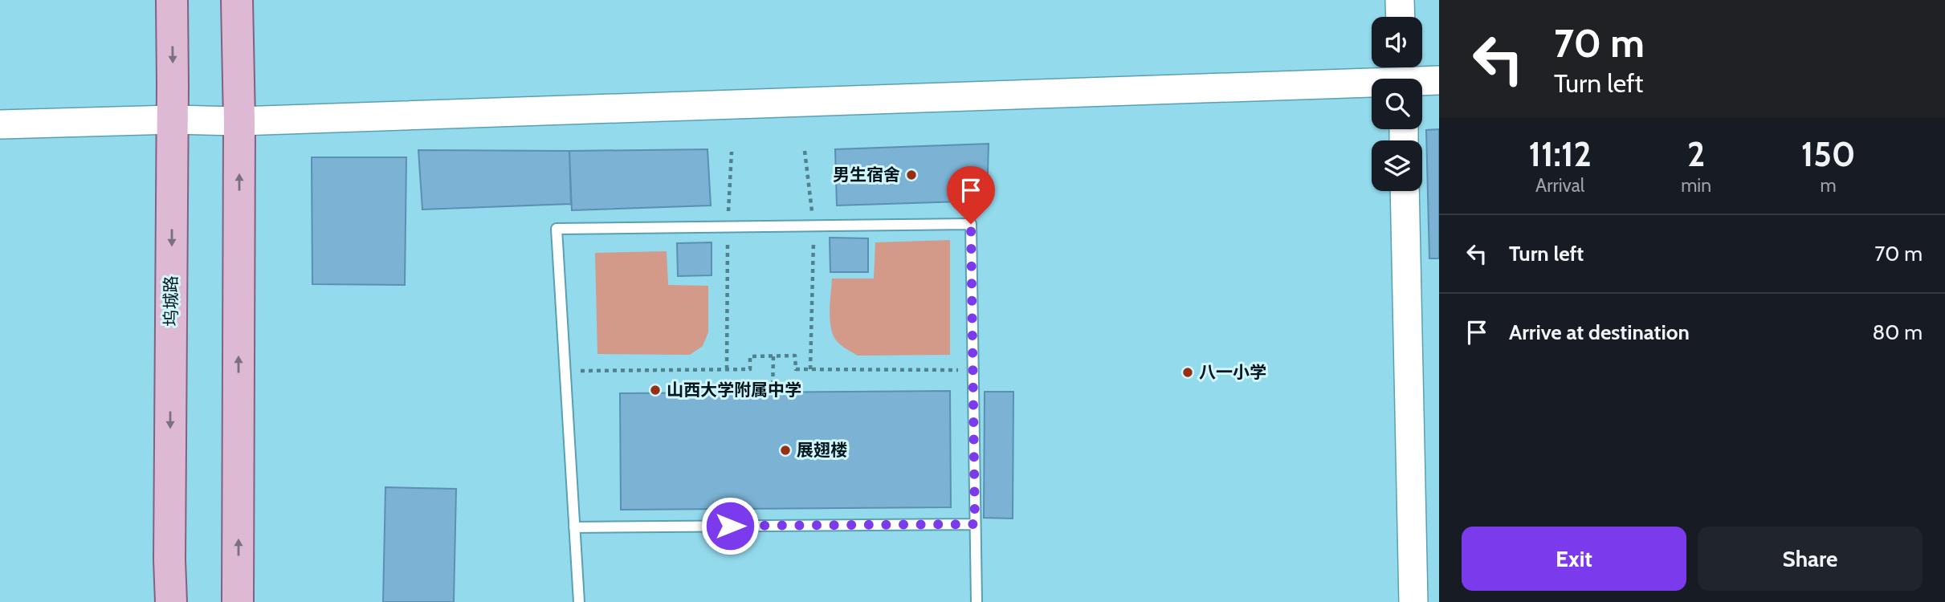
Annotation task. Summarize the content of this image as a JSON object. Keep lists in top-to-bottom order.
{
  "streets": {
    "main road": ["坞城路"]
  },
  "places": [
    "男生宿舍",
    "八一小学",
    "山西大学附属中学",
    "展翅楼"
  ],
  "page": {
    "turn": ["70 m", "Turn left"],
    "eta": [
      "11:12",
      "Arrival",
      "2",
      "min",
      "150",
      "m"
    ],
    "list": [
      {
        "name": "Turn left",
        "value": "70 m"
      },
      {
        "name": "Arrive at destination",
        "value": "80 m"
      }
    ],
    "buttons": ["Exit", "Share"]
  }
}
